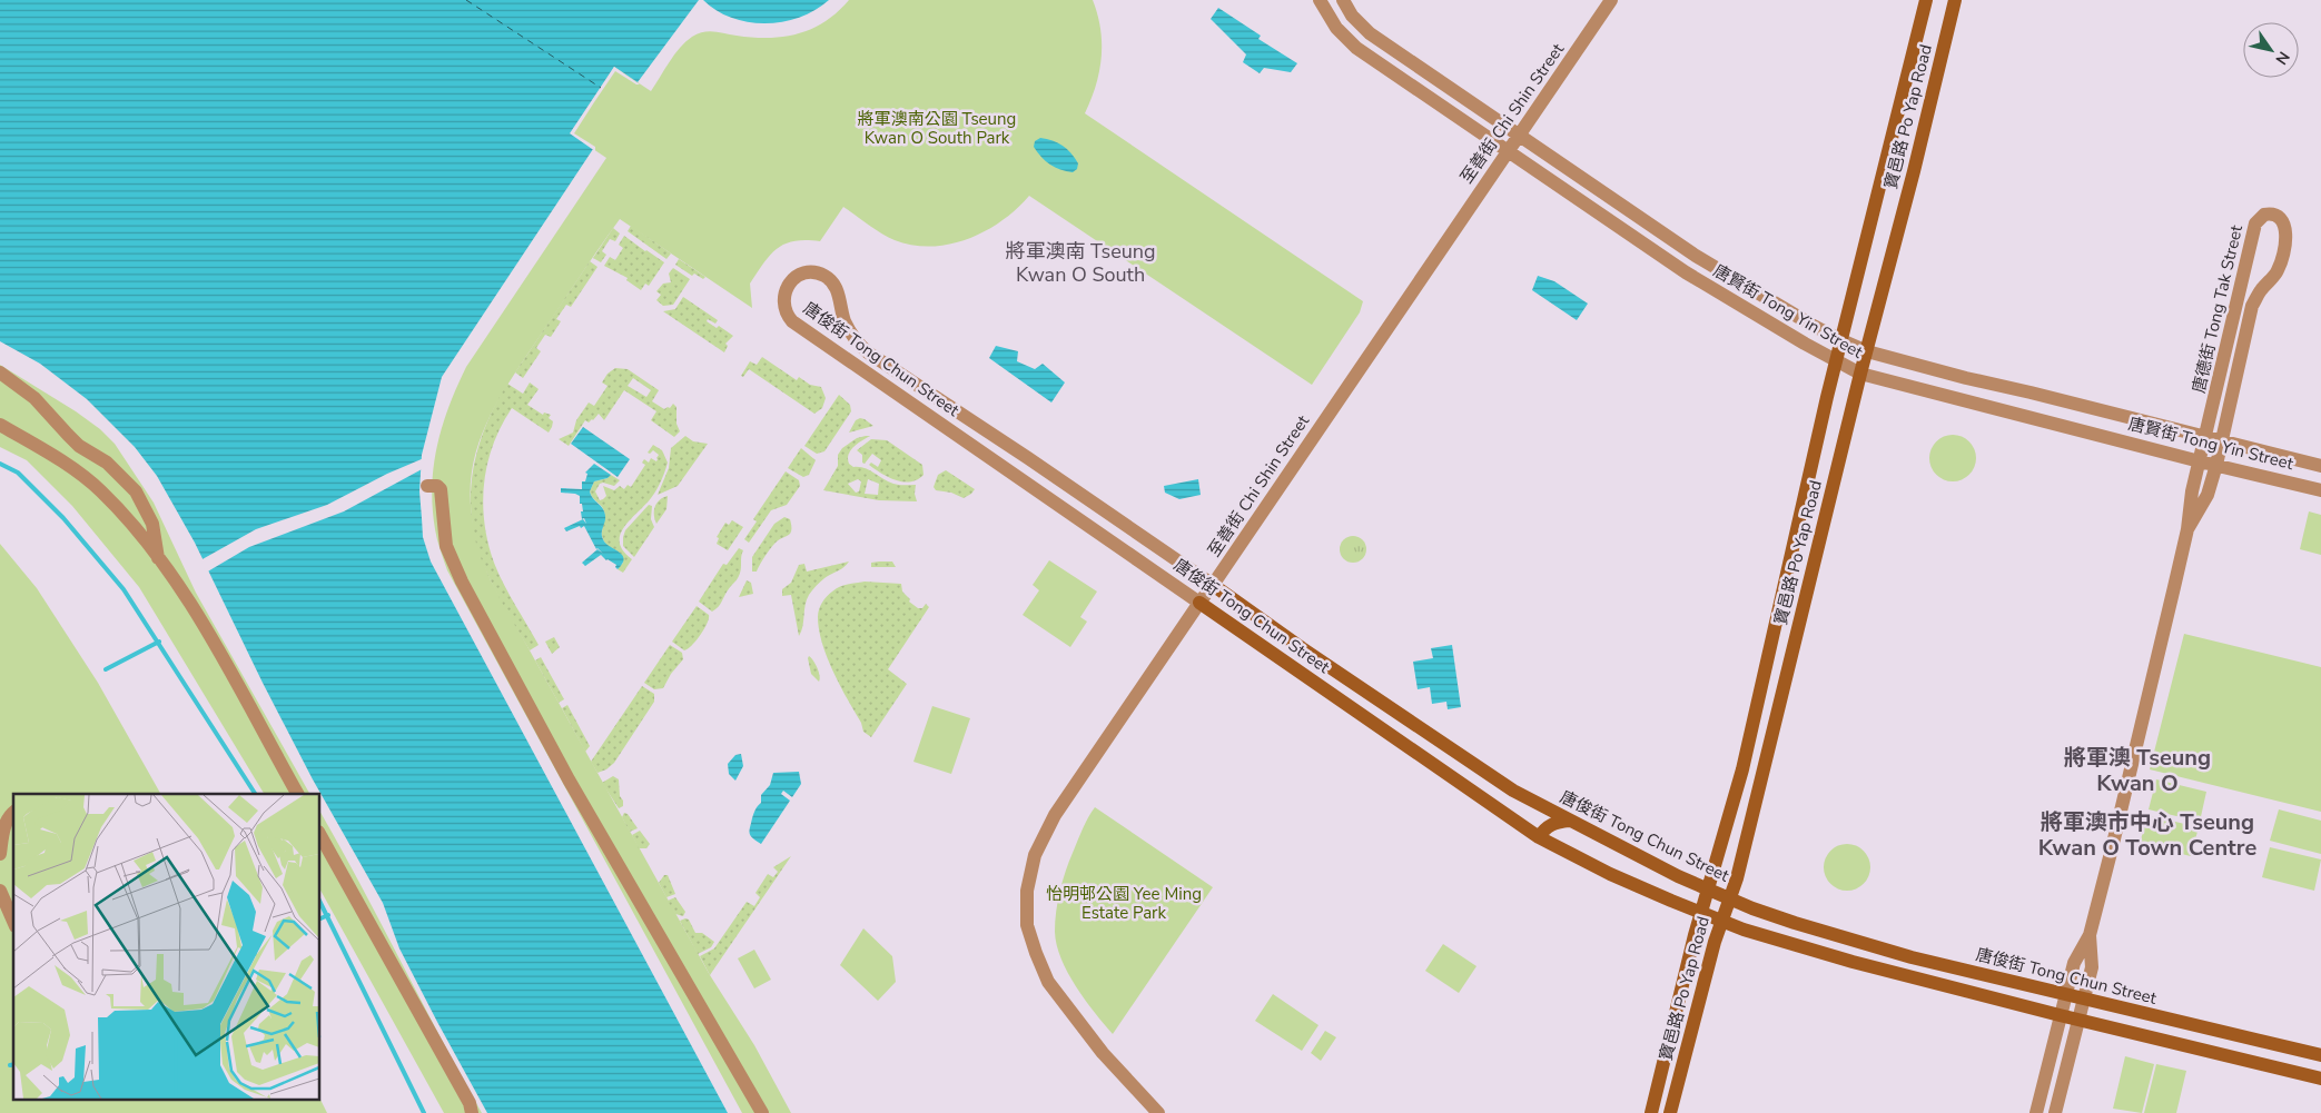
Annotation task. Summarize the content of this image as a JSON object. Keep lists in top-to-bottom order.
{
  "streets": {
    "street": [
      "至善街 Chi Shin Street",
      "寶邑路 Po Yap Road",
      "唐德街 Tong Tak Street",
      "唐賢街 Tong Yin Street",
      "唐俊街 Tong Chun Street"
    ]
  },
  "crossings": [
    ["至善街 Chi Shin Street", "唐賢街 Tong Yin Street"],
    ["至善街 Chi Shin Street", "唐俊街 Tong Chun Street"],
    ["寶邑路 Po Yap Road", "唐賢街 Tong Yin Street"],
    ["寶邑路 Po Yap Road", "唐俊街 Tong Chun Street"],
    ["唐德街 Tong Tak Street", "唐賢街 Tong Yin Street"],
    ["唐德街 Tong Tak Street", "唐俊街 Tong Chun Street"]
  ],
  "districts": ["將軍澳南 Tseung Kwan O South", "將軍澳 Tseung Kwan O", "將軍澳市中心 Tseung Kwan O Town Centre"],
  "parks": ["將軍澳南公園 Tseung Kwan O South Park", "怡明邨公園 Yee Ming Estate Park"],
  "north": "bottom right"
}
